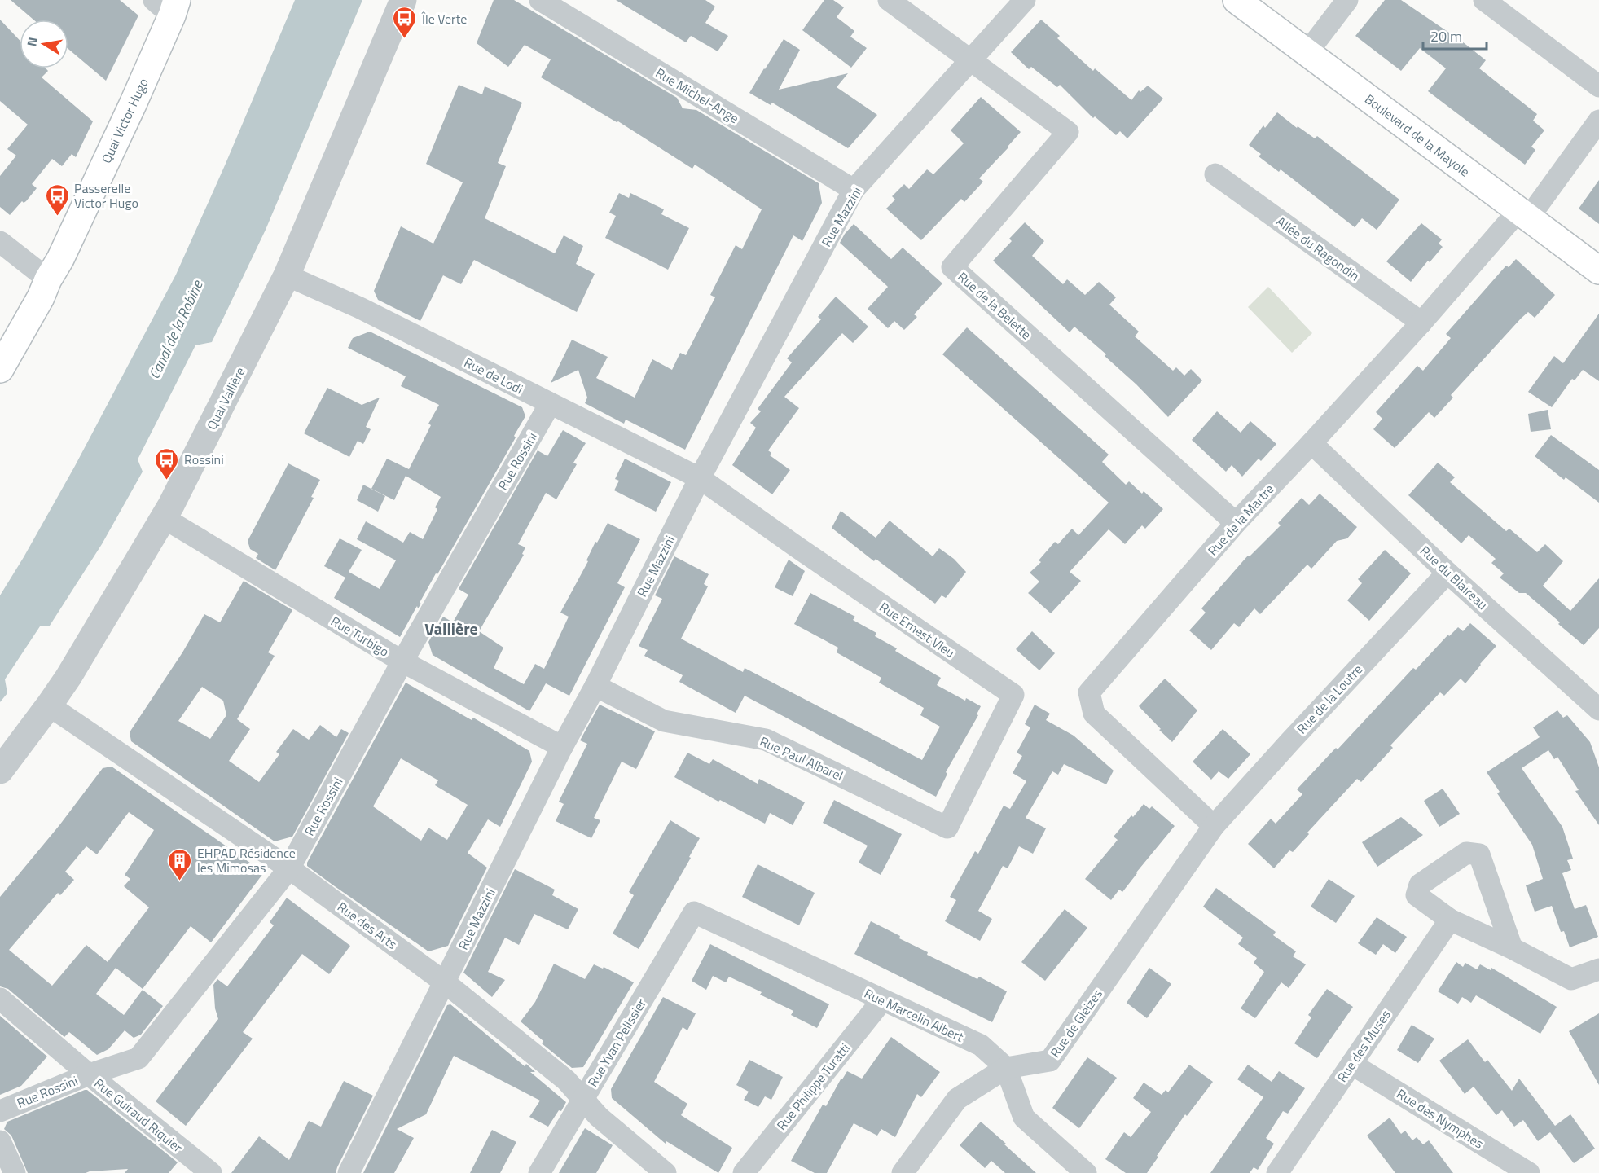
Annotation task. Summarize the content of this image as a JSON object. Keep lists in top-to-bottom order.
{
  "streets": {
    "main road": ["Quai Victor Hugo", "Boulevard de la Mayole"],
    "street": [
      "Rue Michel-Ange",
      "Rue Mazzini",
      "Allée du Ragondin",
      "Rue de la Belette",
      "Rue de Lodi",
      "Quai Vallière",
      "Rue Rossini",
      "Rue de la Martre",
      "Rue du Blaireau",
      "Rue Ernest Vieu",
      "Rue Turbigo",
      "Rue de la Loutre",
      "Rue Paul Albarel",
      "Rue des Arts",
      "Rue Marcelin Albert",
      "Rue de Gleizes",
      "Rue Yvan Pelissier",
      "Rue des Muses",
      "Rue Philippe Turatti",
      "Rue Guiraud Riquier",
      "Rue des Nymphes"
    ]
  },
  "crossings": [
    ["Rue Michel-Ange", "Rue Mazzini"],
    ["Boulevard de la Mayole", "Rue de la Martre"],
    ["Rue Mazzini", "Rue de la Belette"],
    ["Rue Mazzini", "Rue de Lodi"],
    ["Rue Mazzini", "Rue Ernest Vieu"],
    ["Rue Mazzini", "Rue Turbigo"],
    ["Rue Mazzini", "Rue Paul Albarel"],
    ["Rue Mazzini", "Rue des Arts"],
    ["Allée du Ragondin", "Rue de la Martre"],
    ["Rue de la Belette", "Rue de la Martre"],
    ["Rue de Lodi", "Quai Vallière"],
    ["Rue de Lodi", "Rue Rossini"],
    ["Rue de Lodi", "Rue Ernest Vieu"],
    ["Quai Vallière", "Rue Turbigo"],
    ["Quai Vallière", "Rue des Arts"],
    ["Rue Rossini", "Rue Turbigo"],
    ["Rue Rossini", "Rue des Arts"],
    ["Rue Rossini", "Rue Guiraud Riquier"],
    ["Rue de la Martre", "Rue du Blaireau"],
    ["Rue de la Martre", "Rue de la Loutre"],
    ["Rue de la Martre", "Rue de Gleizes"],
    ["Rue du Blaireau", "Rue de la Loutre"],
    ["Rue Ernest Vieu", "Rue Paul Albarel"],
    ["Rue de la Loutre", "Rue de Gleizes"],
    ["Rue des Arts", "Rue Yvan Pelissier"],
    ["Rue Marcelin Albert", "Rue de Gleizes"],
    ["Rue Marcelin Albert", "Rue Yvan Pelissier"],
    ["Rue Marcelin Albert", "Rue Philippe Turatti"],
    ["Rue des Muses", "Rue des Nymphes"]
  ],
  "districts": ["Vallière"],
  "water": ["Canal de la Robine"],
  "places": {
    "bus stop": ["Île Verte", "Passerelle Victor Hugo", "Rossini"],
    "building": ["EHPAD Résidence les Mimosas"]
  },
  "scale_bar": "20 m",
  "north": "left"
}
